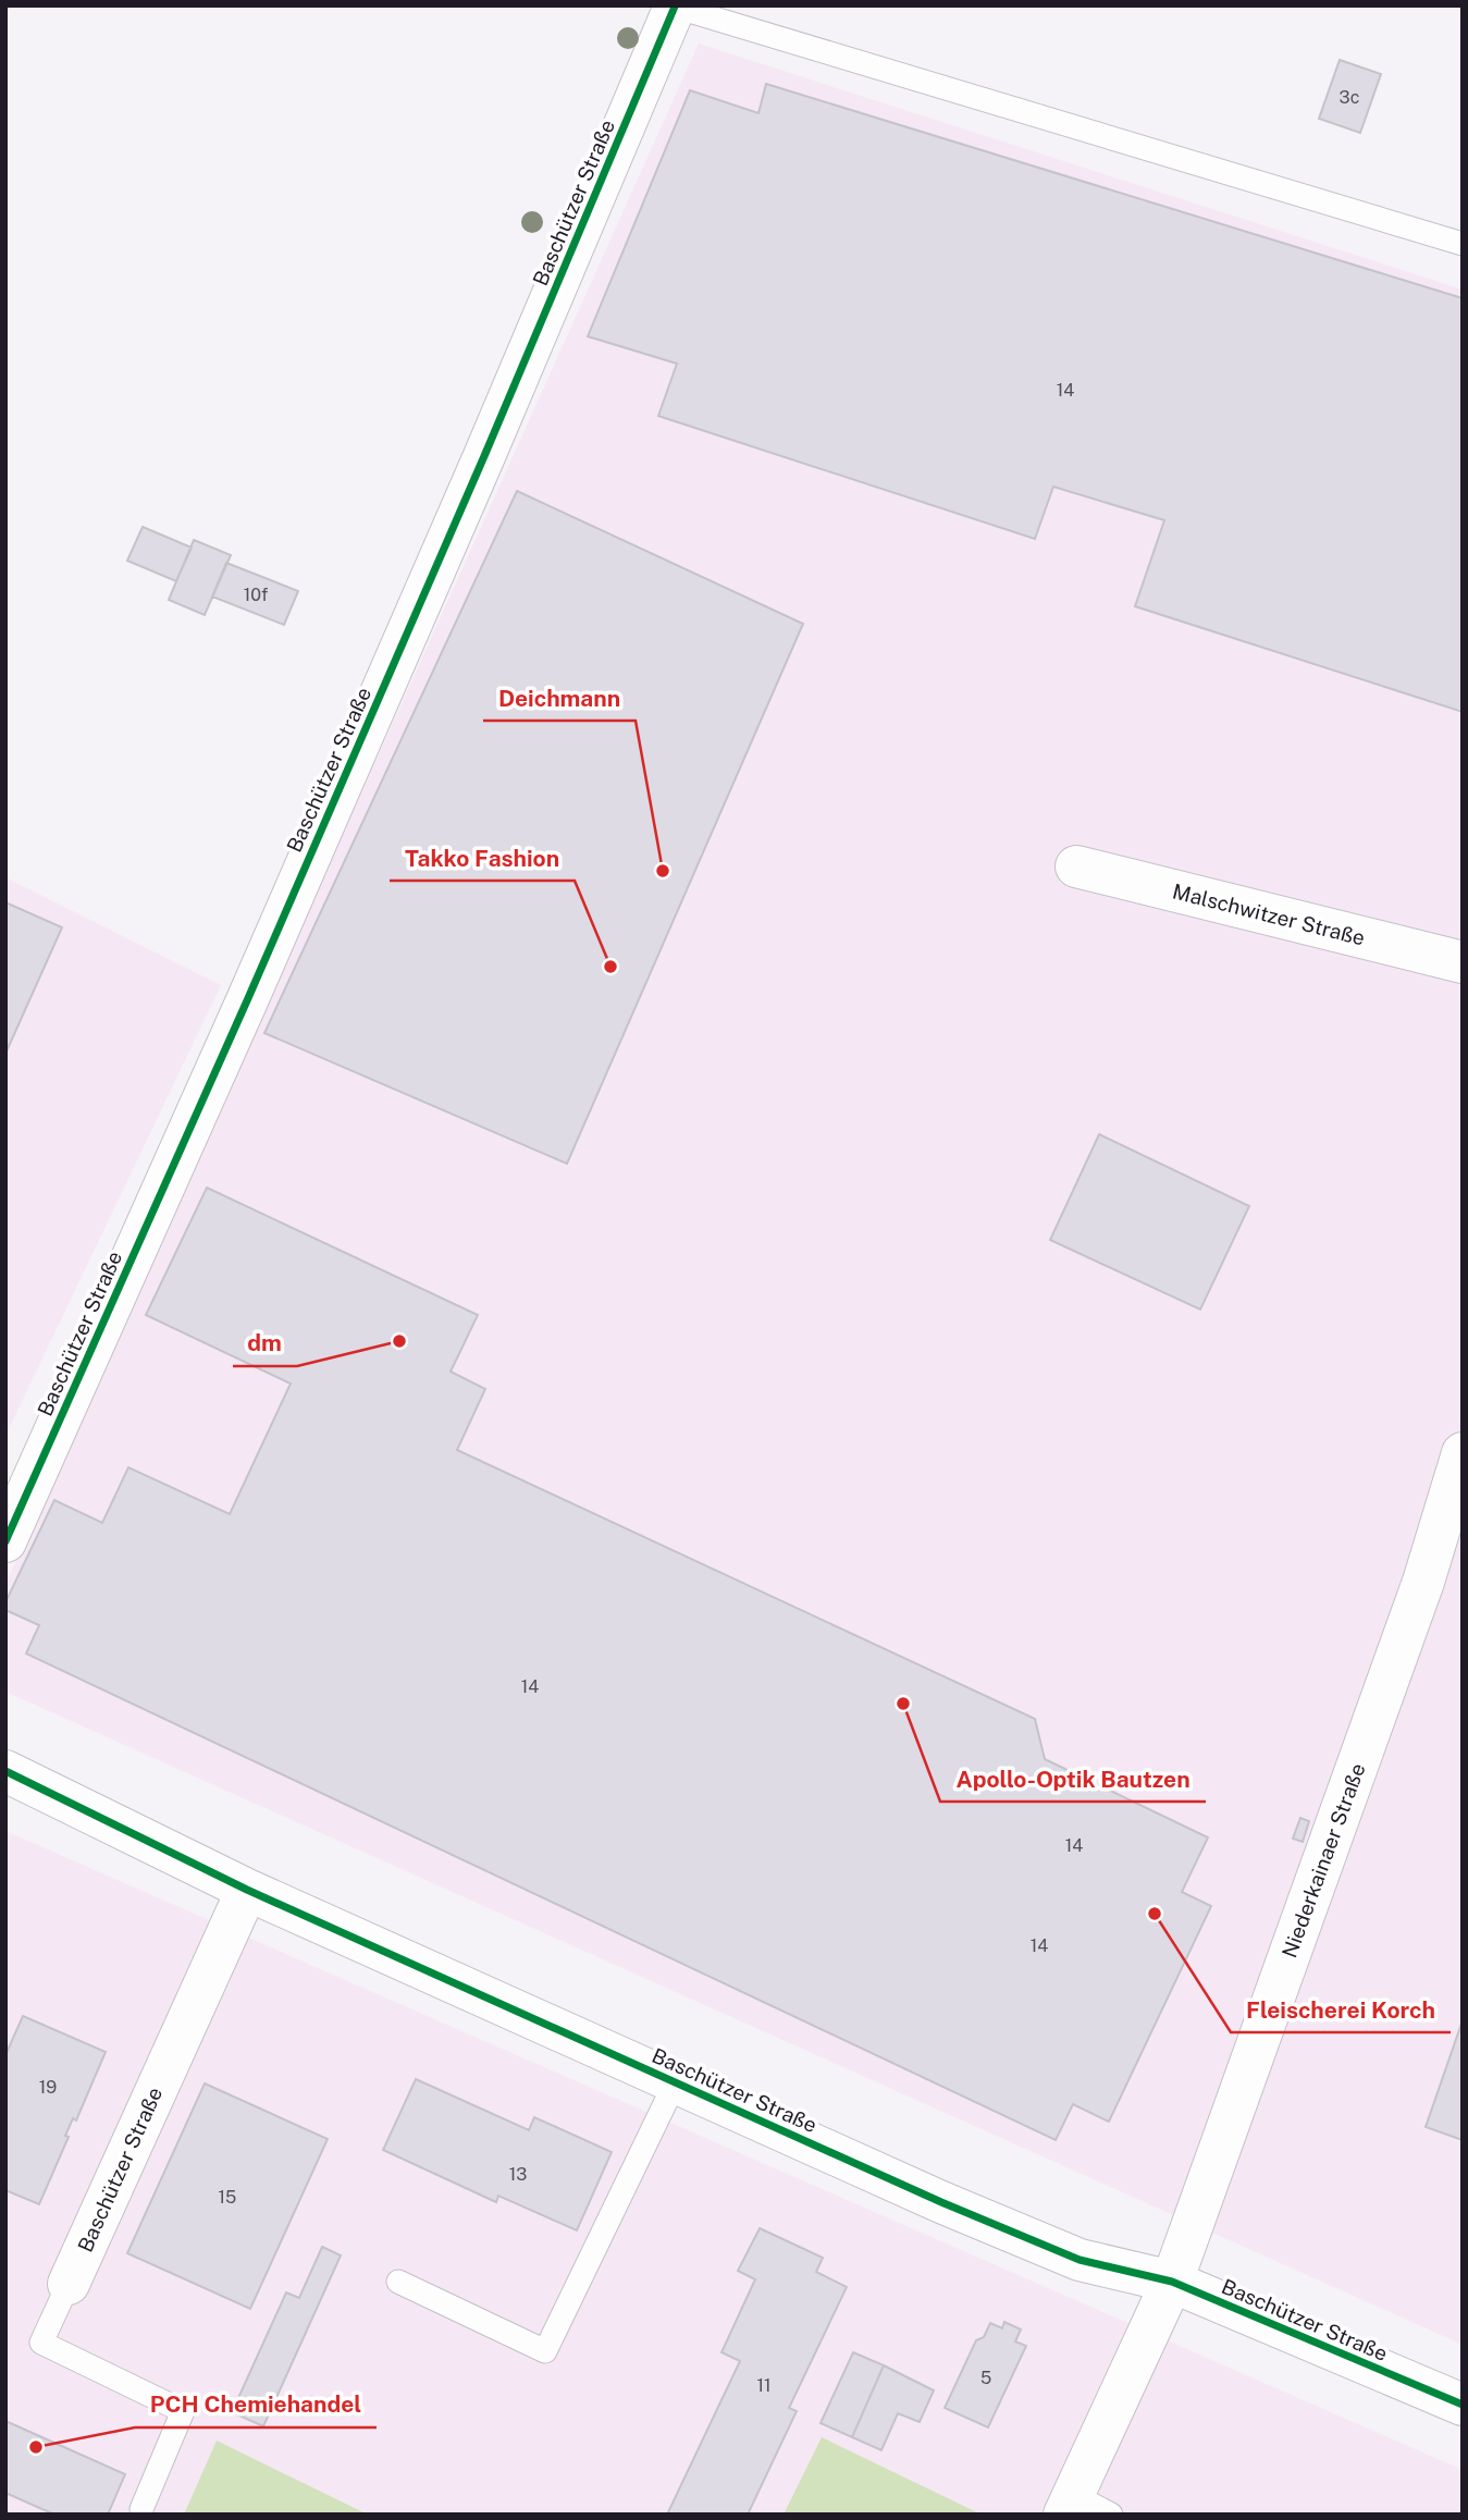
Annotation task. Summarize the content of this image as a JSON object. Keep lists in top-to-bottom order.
{
  "streets": {
    "street": ["Baschützer Straße", "Malschwitzer Straße", "Niederkainaer Straße"]
  },
  "crossings": [
    ["Baschützer Straße", "Niederkainaer Straße"]
  ],
  "places": [
    "Deichmann",
    "Takko Fashion",
    "dm",
    "Apollo-Optik Bautzen",
    "Fleischerei Korch",
    "PCH Chemiehandel"
  ],
  "house_numbers": [
    "3c",
    "14",
    "10f",
    "14",
    "14",
    "14",
    "19",
    "13",
    "15",
    "5",
    "11"
  ]
}
